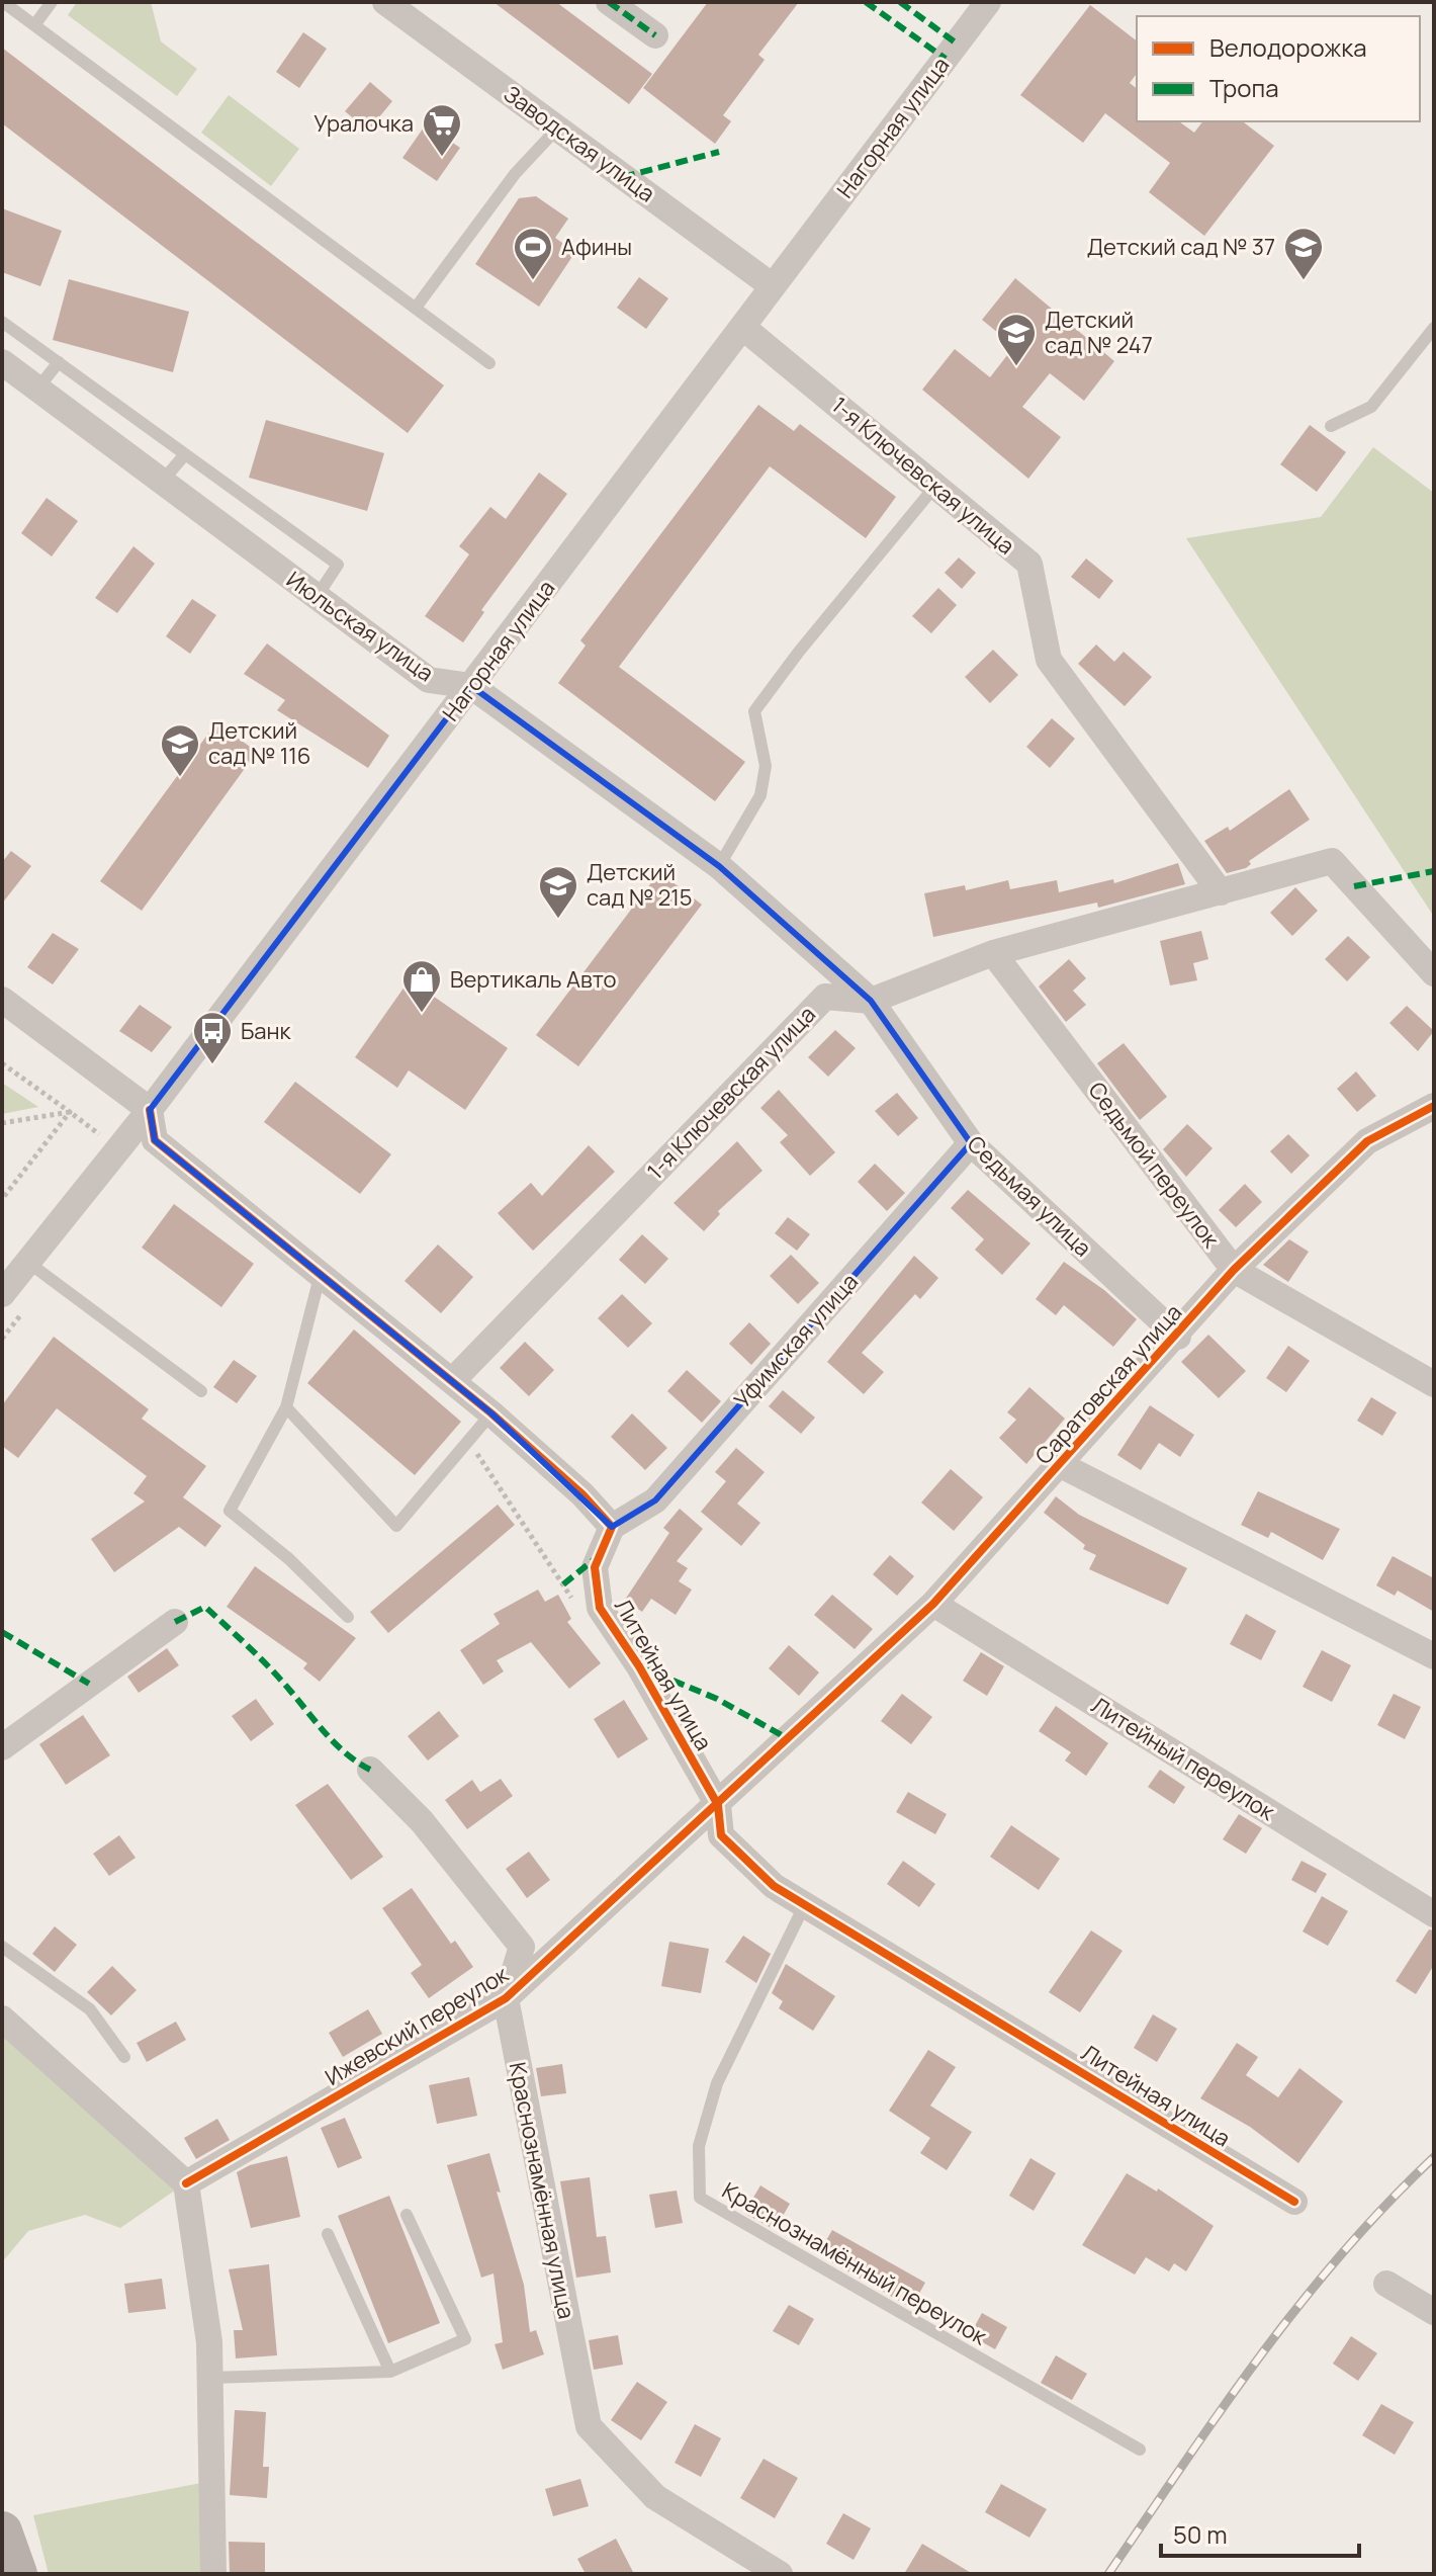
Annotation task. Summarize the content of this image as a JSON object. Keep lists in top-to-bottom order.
{
  "streets": {
    "street": [
      "Нагорная улица",
      "Заводская улица",
      "1-я Ключевская улица",
      "Июльская улица",
      "Седьмой переулок",
      "Седьмая улица",
      "Уфимская улица",
      "Саратовская улица",
      "Литейная улица",
      "Литейный переулок",
      "Ижевский переулок",
      "Краснознамённая улица"
    ],
    "lane": ["Краснознамённый переулок"]
  },
  "crossings": [
    ["Нагорная улица", "Заводская улица"],
    ["Нагорная улица", "1-я Ключевская улица"],
    ["Нагорная улица", "Июльская улица"],
    ["1-я Ключевская улица", "Июльская улица"],
    ["1-я Ключевская улица", "Седьмой переулок"],
    ["1-я Ключевская улица", "Седьмая улица"],
    ["Июльская улица", "Седьмая улица"],
    ["Седьмой переулок", "Саратовская улица"],
    ["Седьмая улица", "Уфимская улица"],
    ["Седьмая улица", "Саратовская улица"],
    ["Уфимская улица", "Литейная улица"],
    ["Саратовская улица", "Литейная улица"],
    ["Саратовская улица", "Литейный переулок"],
    ["Саратовская улица", "Ижевский переулок"],
    ["Литейная улица", "Ижевский переулок"],
    ["Литейная улица", "Краснознамённый переулок"],
    ["Ижевский переулок", "Краснознамённая улица"]
  ],
  "places": {
    "supermarket": ["Уралочка"],
    "sports": ["Афины"],
    "school or university": [
      "Детский сад № 37",
      "Детский сад № 247",
      "Детский сад № 116",
      "Детский сад № 215"
    ],
    "shop": ["Вертикаль Авто"],
    "bus stop": ["Банк"]
  },
  "legend": ["Велодорожка", "Тропа"],
  "scale_bar": "50 m"
}
